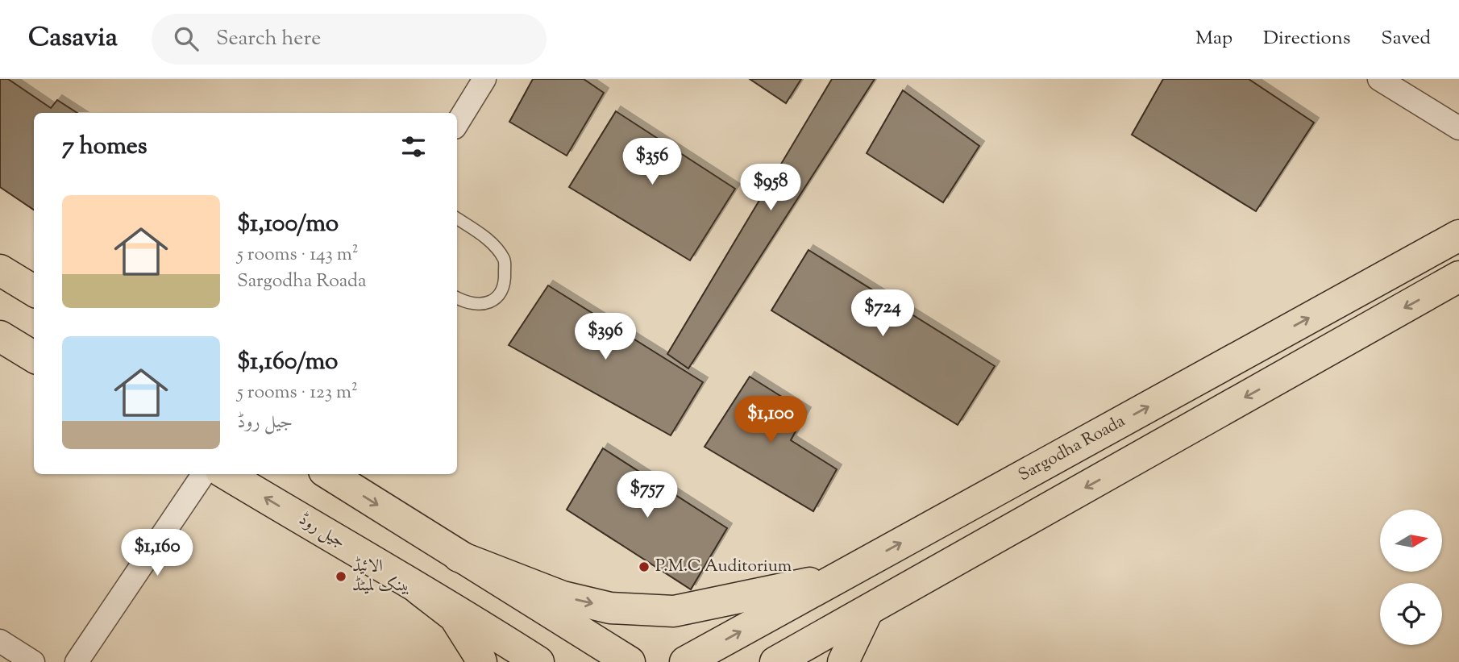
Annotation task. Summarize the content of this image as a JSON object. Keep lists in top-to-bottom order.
{
  "streets": {
    "main road": ["Sargodha Roada", "جیل روڈ"]
  },
  "places": ["P.M.C Auditorium", "الائیڈ بینک لمیٹڈ"],
  "north": "right",
  "page": {
    "header": "Casavia",
    "search": "Search here",
    "nav": ["Map", "Directions", "Saved"],
    "heading": "7 homes",
    "price": [
      "$356",
      "$958",
      "$724",
      "$396",
      "$1,100",
      "$757",
      "$1,160"
    ],
    "list": [
      {
        "name": "$1,100/mo",
        "note": "5 rooms · 143 m² · Sargodha Roada"
      },
      {
        "name": "$1,160/mo",
        "note": "5 rooms · 123 m² · جیل روڈ"
      }
    ]
  }
}
